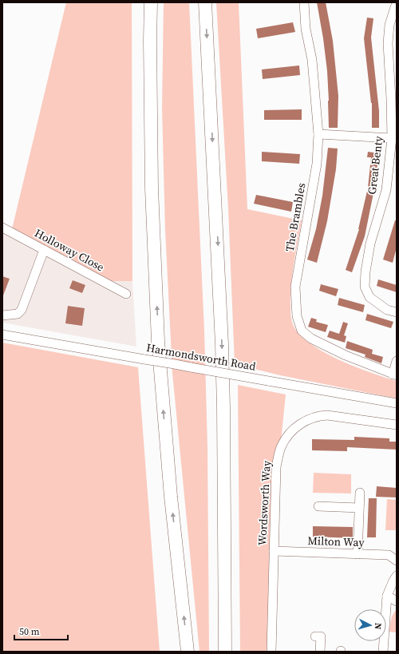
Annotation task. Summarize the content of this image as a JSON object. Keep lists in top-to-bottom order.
{
  "streets": {
    "street": [
      "Great Benty",
      "The Brambles",
      "Holloway Close",
      "Harmondsworth Road",
      "Wordsworth Way",
      "Milton Way"
    ]
  },
  "crossings": [
    ["Wordsworth Way", "Milton Way"]
  ],
  "scale_bar": "50 m",
  "north": "right"
}
